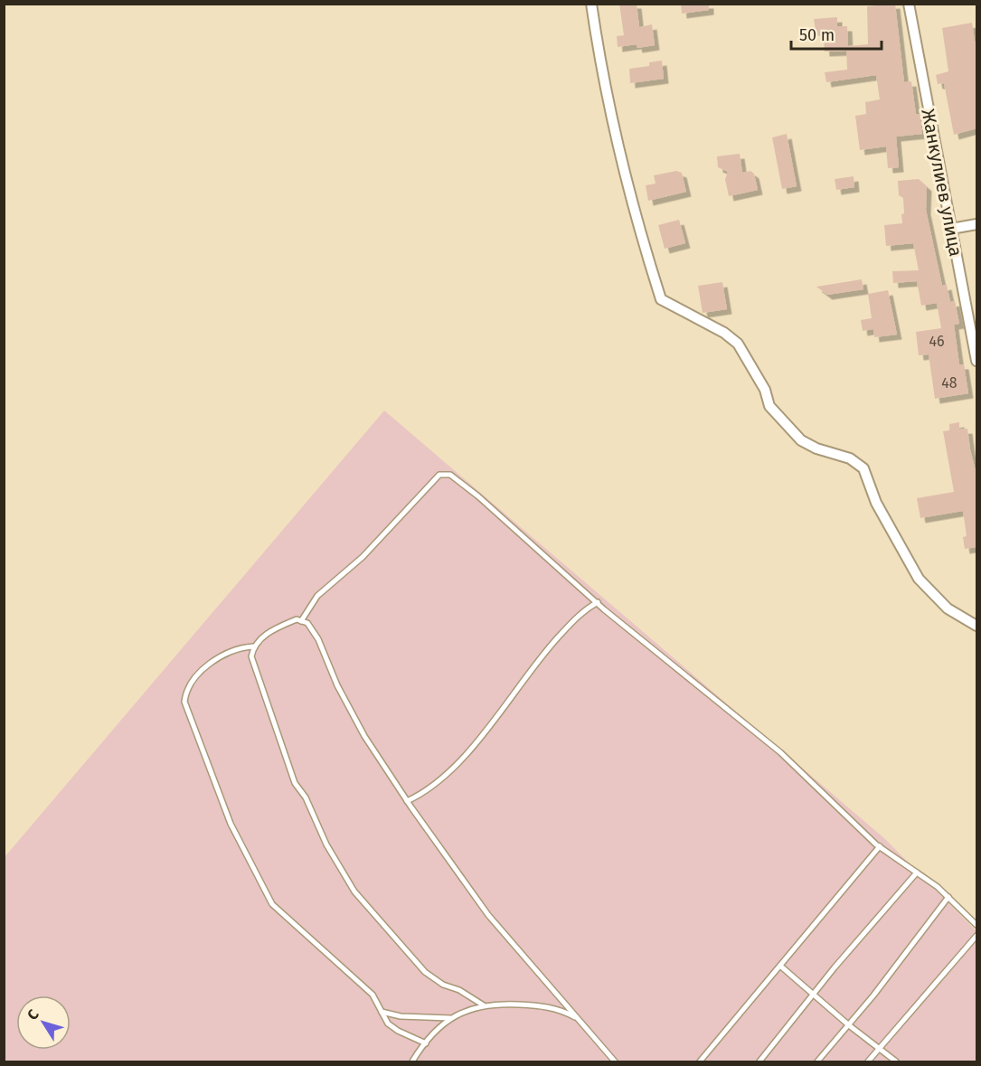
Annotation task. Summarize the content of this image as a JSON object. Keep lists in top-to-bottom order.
{
  "streets": {
    "street": ["Жанкулиев улица"]
  },
  "house_numbers": ["46", "48"],
  "scale_bar": "50 m",
  "north": "top left"
}
